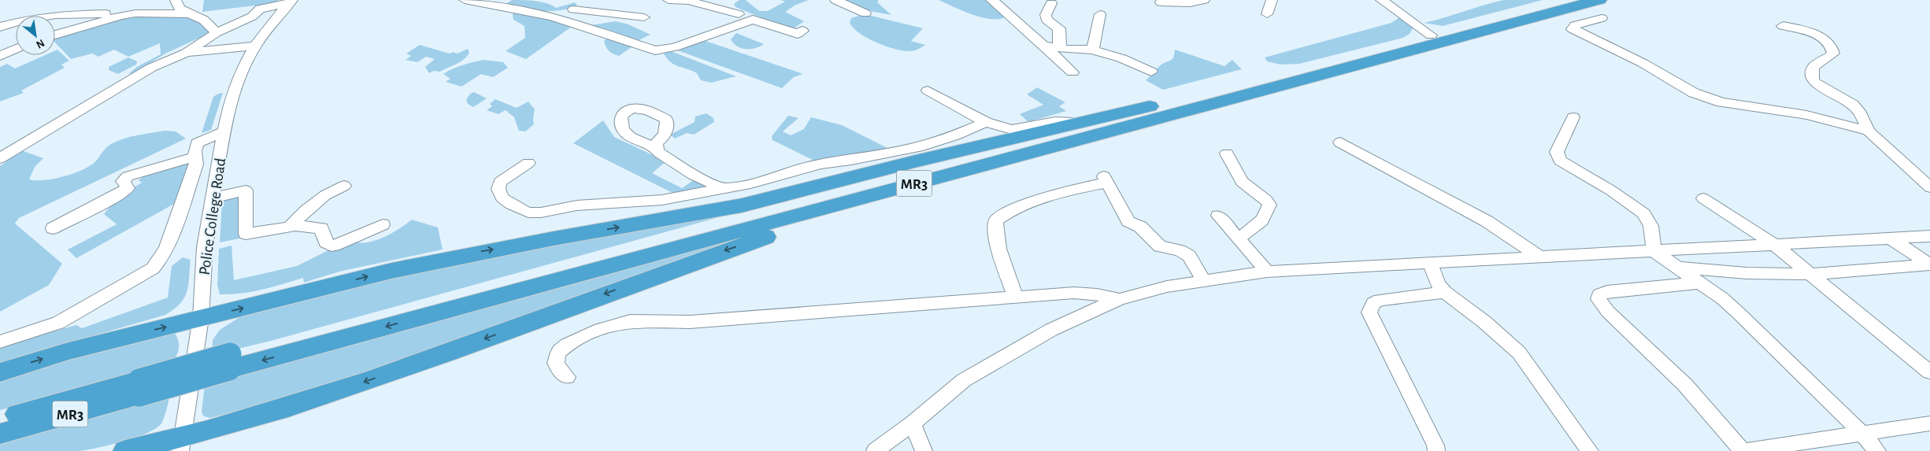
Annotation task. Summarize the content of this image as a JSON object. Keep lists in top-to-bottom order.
{
  "streets": {
    "highway": ["MR3"],
    "street": ["Police College Road"]
  },
  "north": "bottom right"
}
